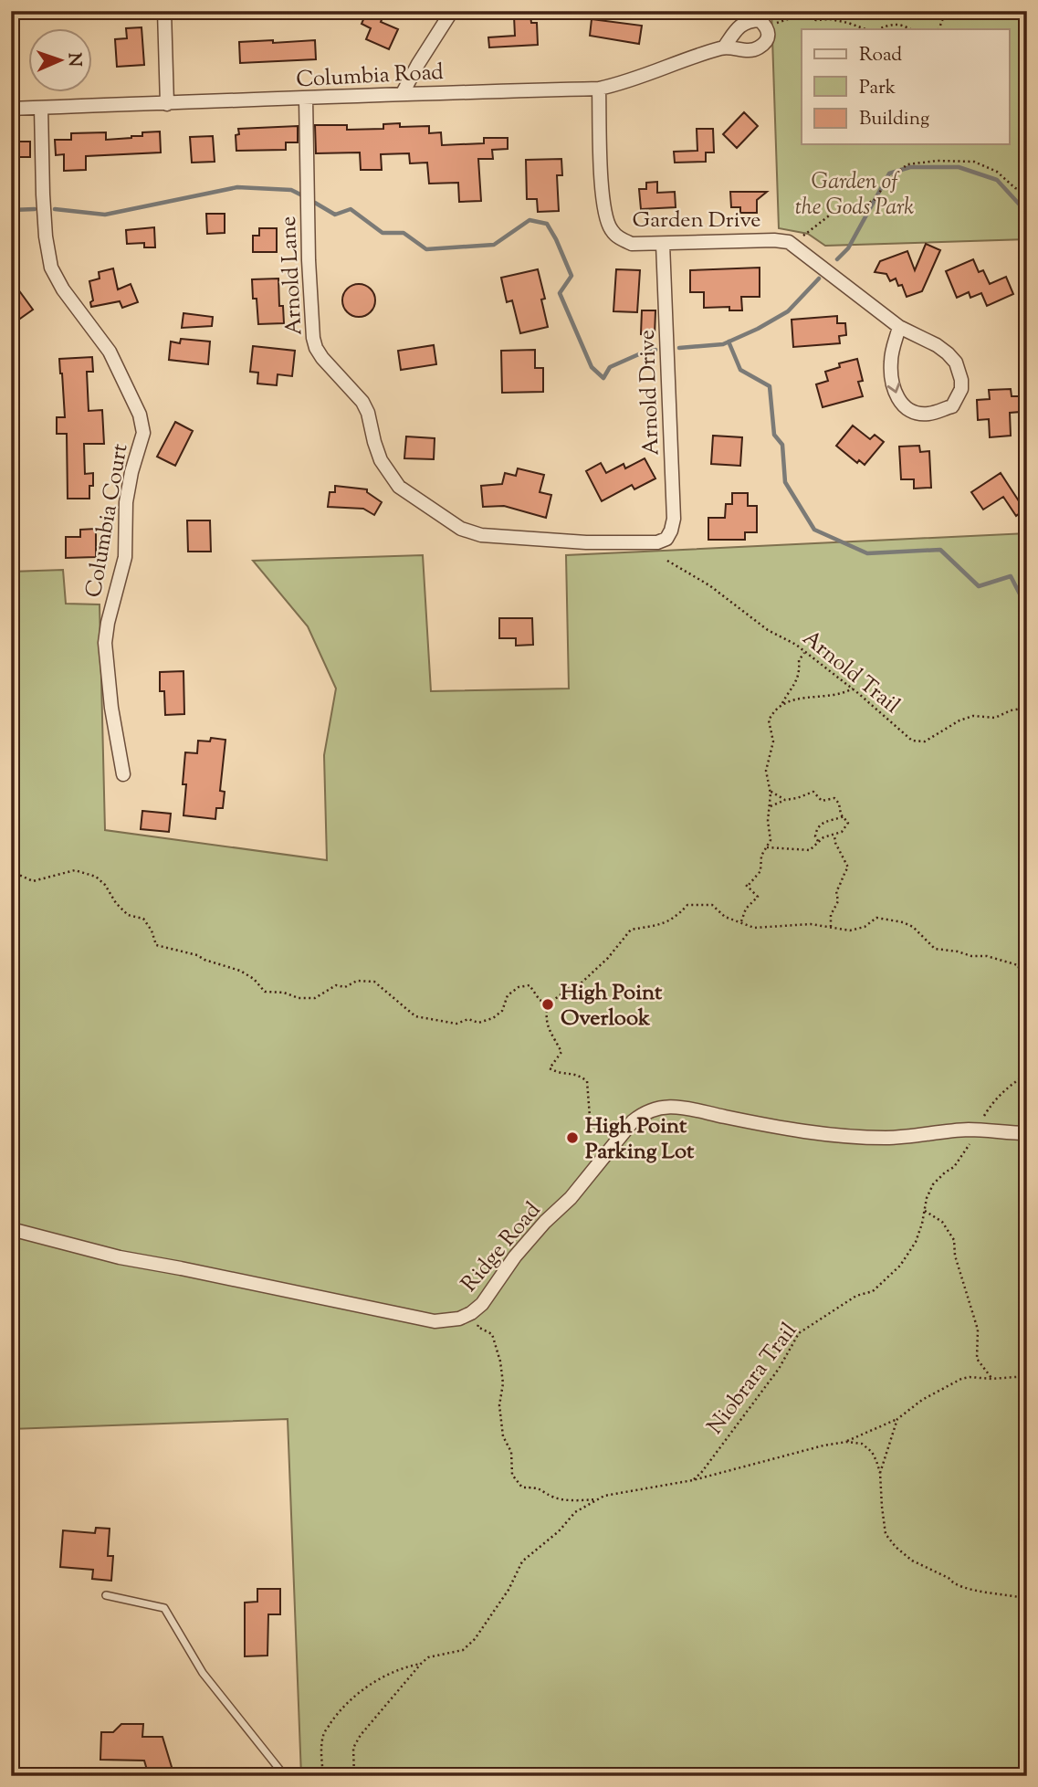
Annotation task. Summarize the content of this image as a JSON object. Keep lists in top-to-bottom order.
{
  "streets": {
    "street": [
      "Columbia Road",
      "Garden Drive",
      "Arnold Lane",
      "Arnold Drive",
      "Columbia Court",
      "Ridge Road"
    ],
    "path": ["Arnold Trail", "Niobrara Trail"]
  },
  "crossings": [
    ["Columbia Road", "Garden Drive"],
    ["Columbia Road", "Arnold Lane"],
    ["Columbia Road", "Columbia Court"],
    ["Garden Drive", "Arnold Drive"],
    ["Arnold Lane", "Arnold Drive"],
    ["Ridge Road", "Niobrara Trail"]
  ],
  "parks": ["Garden of the Gods Park"],
  "places": ["High Point Overlook", "High Point Parking Lot"],
  "legend": ["Road", "Park", "Building"],
  "north": "right"
}
